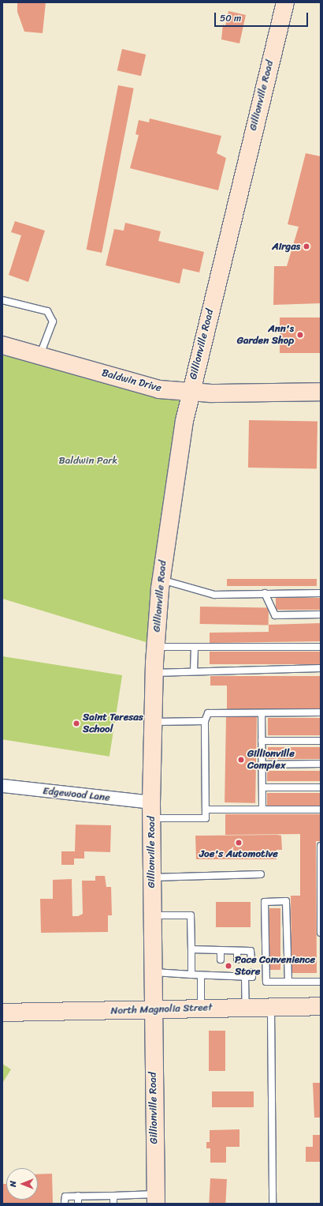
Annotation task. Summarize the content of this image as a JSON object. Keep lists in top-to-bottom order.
{
  "streets": {
    "main road": ["Gillionville Road", "Baldwin Drive", "North Magnolia Street"],
    "street": ["Edgewood Lane"]
  },
  "crossings": [
    ["Gillionville Road", "Baldwin Drive"],
    ["Gillionville Road", "Edgewood Lane"],
    ["Gillionville Road", "North Magnolia Street"]
  ],
  "parks": ["Baldwin Park"],
  "places": [
    "Airgas",
    "Ann's Garden Shop",
    "Saint Teresas School",
    "Gillionville Complex",
    "Joe's Automotive",
    "Pace Convenience Store"
  ],
  "scale_bar": "50 m",
  "north": "left"
}
